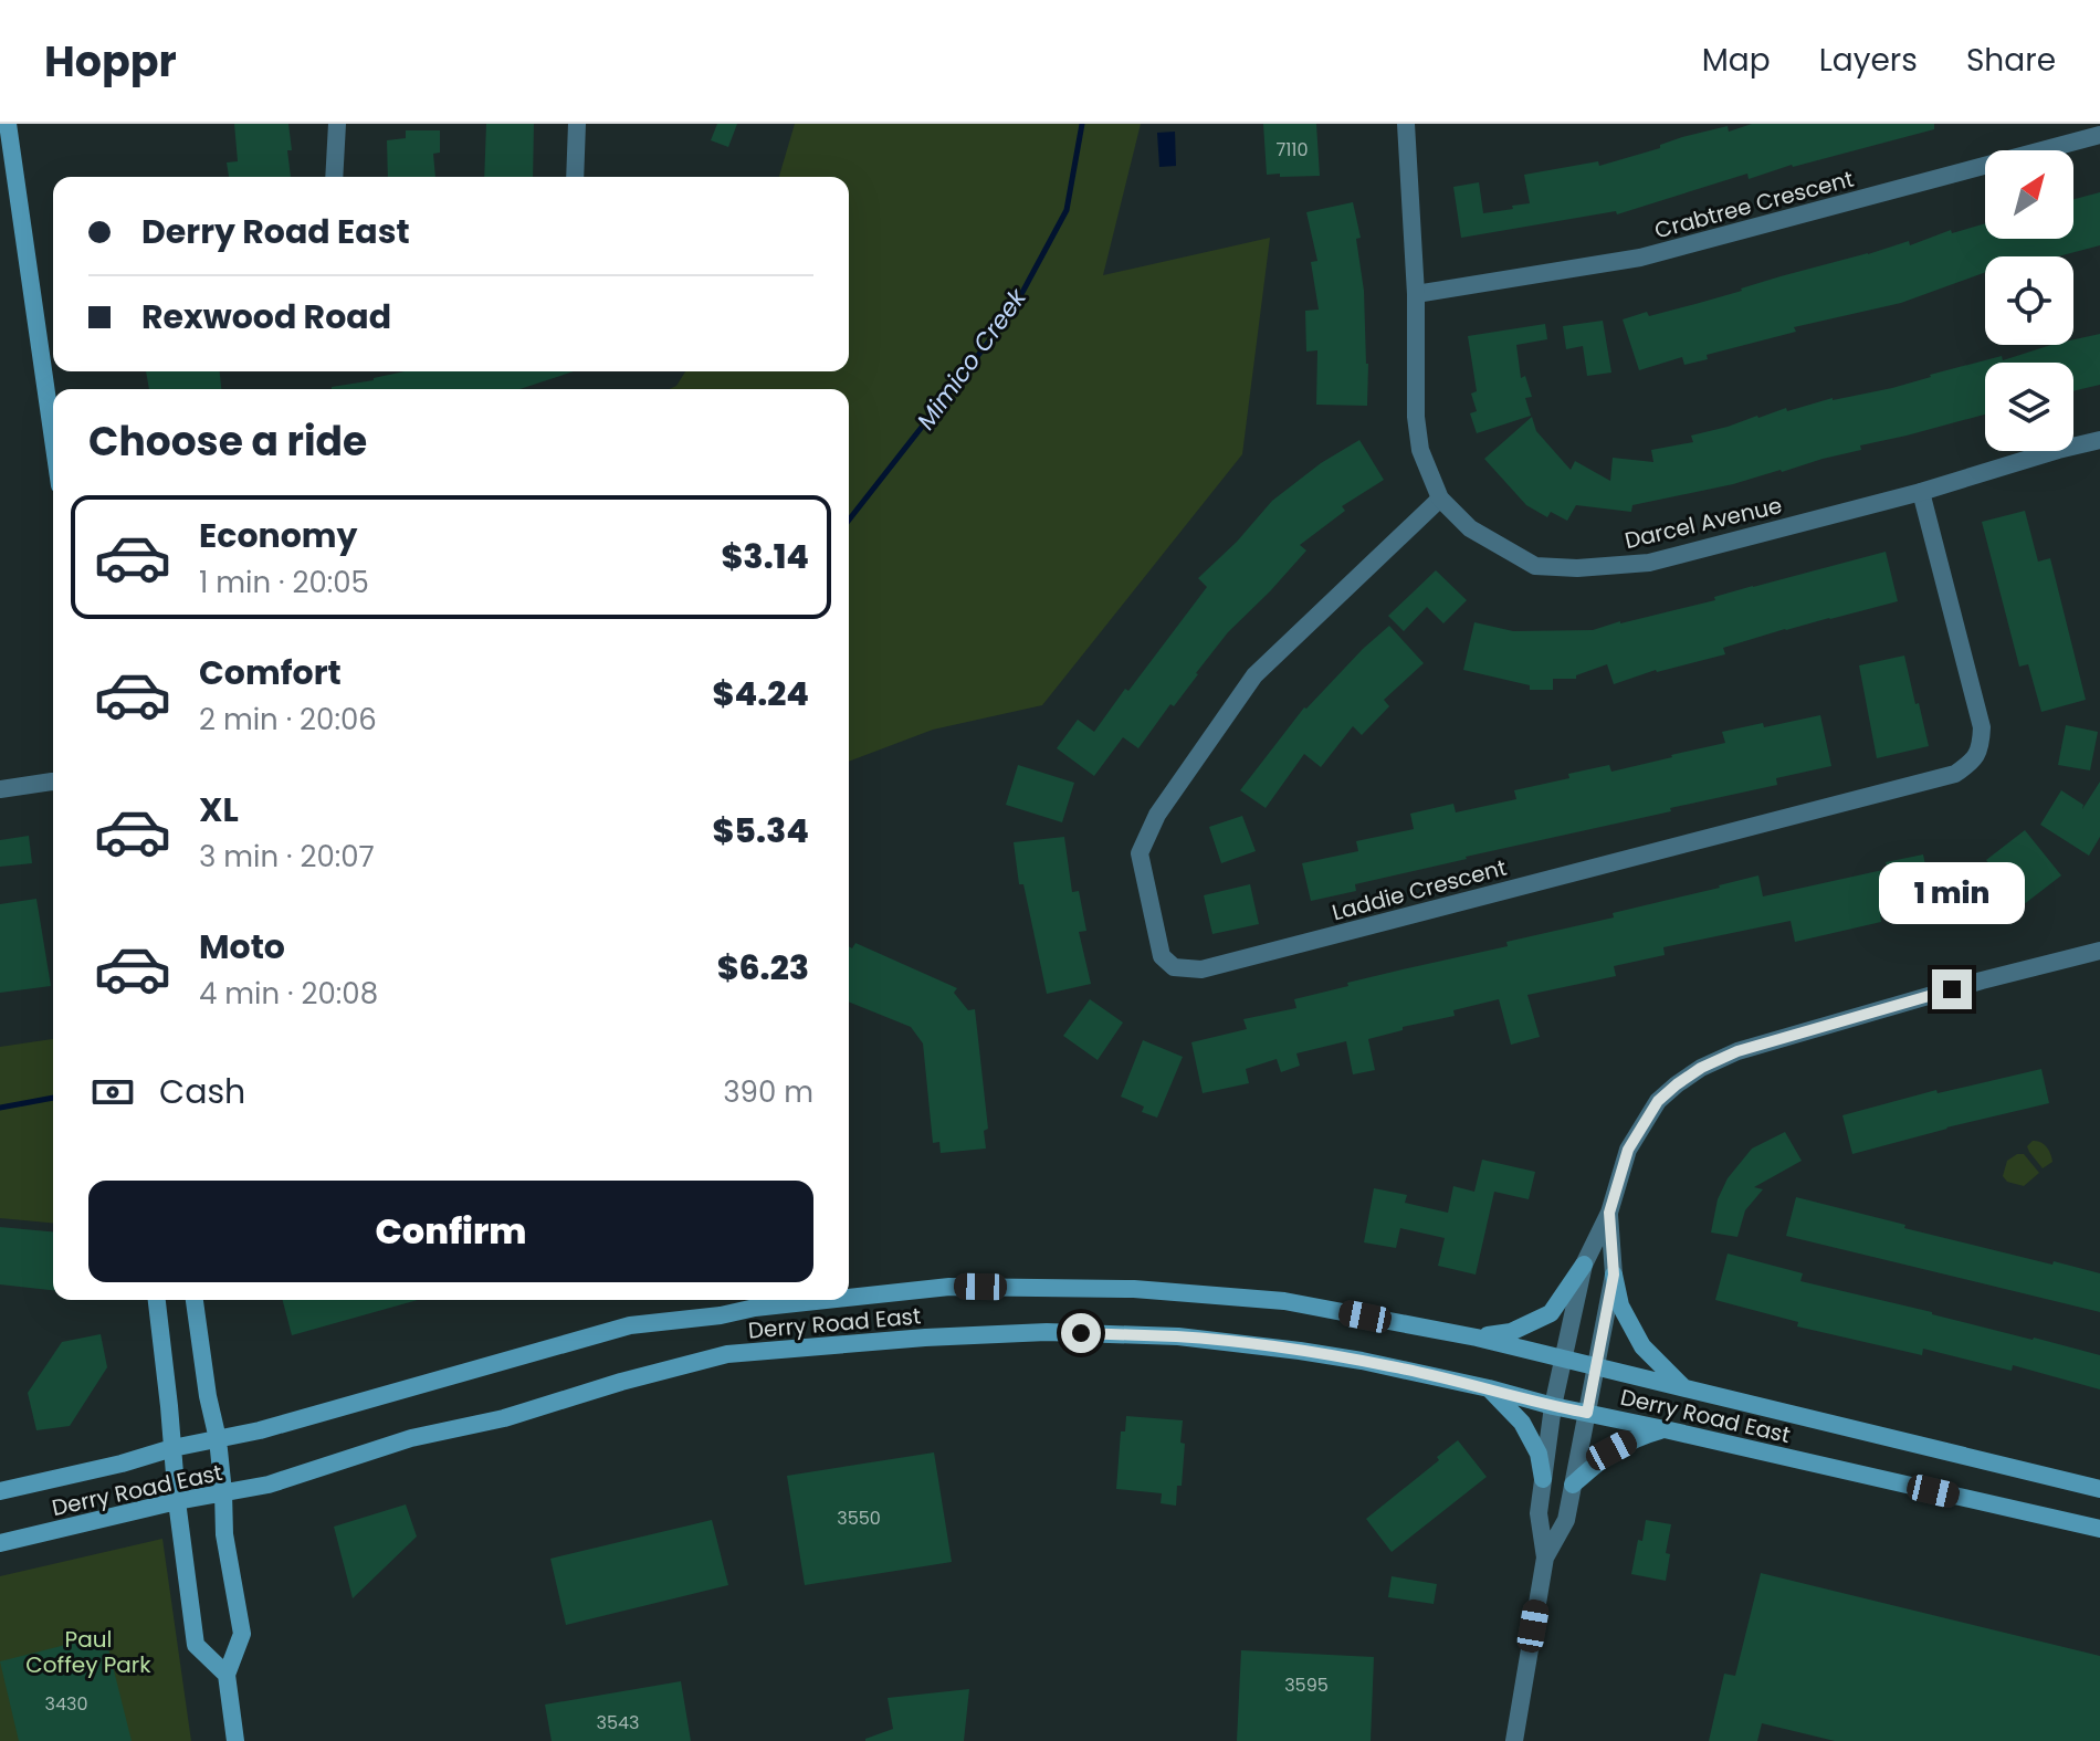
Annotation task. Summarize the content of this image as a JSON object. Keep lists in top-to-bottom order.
{
  "streets": {
    "main road": ["Derry Road East"],
    "street": ["Crabtree Crescent", "Darcel Avenue", "Laddie Crescent"]
  },
  "crossings": [
    ["Crabtree Crescent", "Darcel Avenue"],
    ["Darcel Avenue", "Laddie Crescent"]
  ],
  "water": ["Mimico Creek"],
  "parks": ["Paul Coffey Park"],
  "house_numbers": [
    "7110",
    "3550",
    "3595",
    "3430",
    "3543"
  ],
  "north": "top right",
  "page": {
    "header": "Hoppr",
    "nav": ["Map", "Layers", "Share"],
    "banner": ["Derry Road East", "Rexwood Road"],
    "heading": "Choose a ride",
    "list": [
      {
        "name": "Economy",
        "note": "1 min · 20:05",
        "value": "$3.14"
      },
      {
        "name": "Comfort",
        "note": "2 min · 20:06",
        "value": "$4.24"
      },
      {
        "name": "XL",
        "note": "3 min · 20:07",
        "value": "$5.34"
      },
      {
        "name": "Moto",
        "note": "4 min · 20:08",
        "value": "$6.23"
      }
    ],
    "bubble": "1 min",
    "pay": ["Cash", "390 m"],
    "buttons": "Confirm"
  }
}
